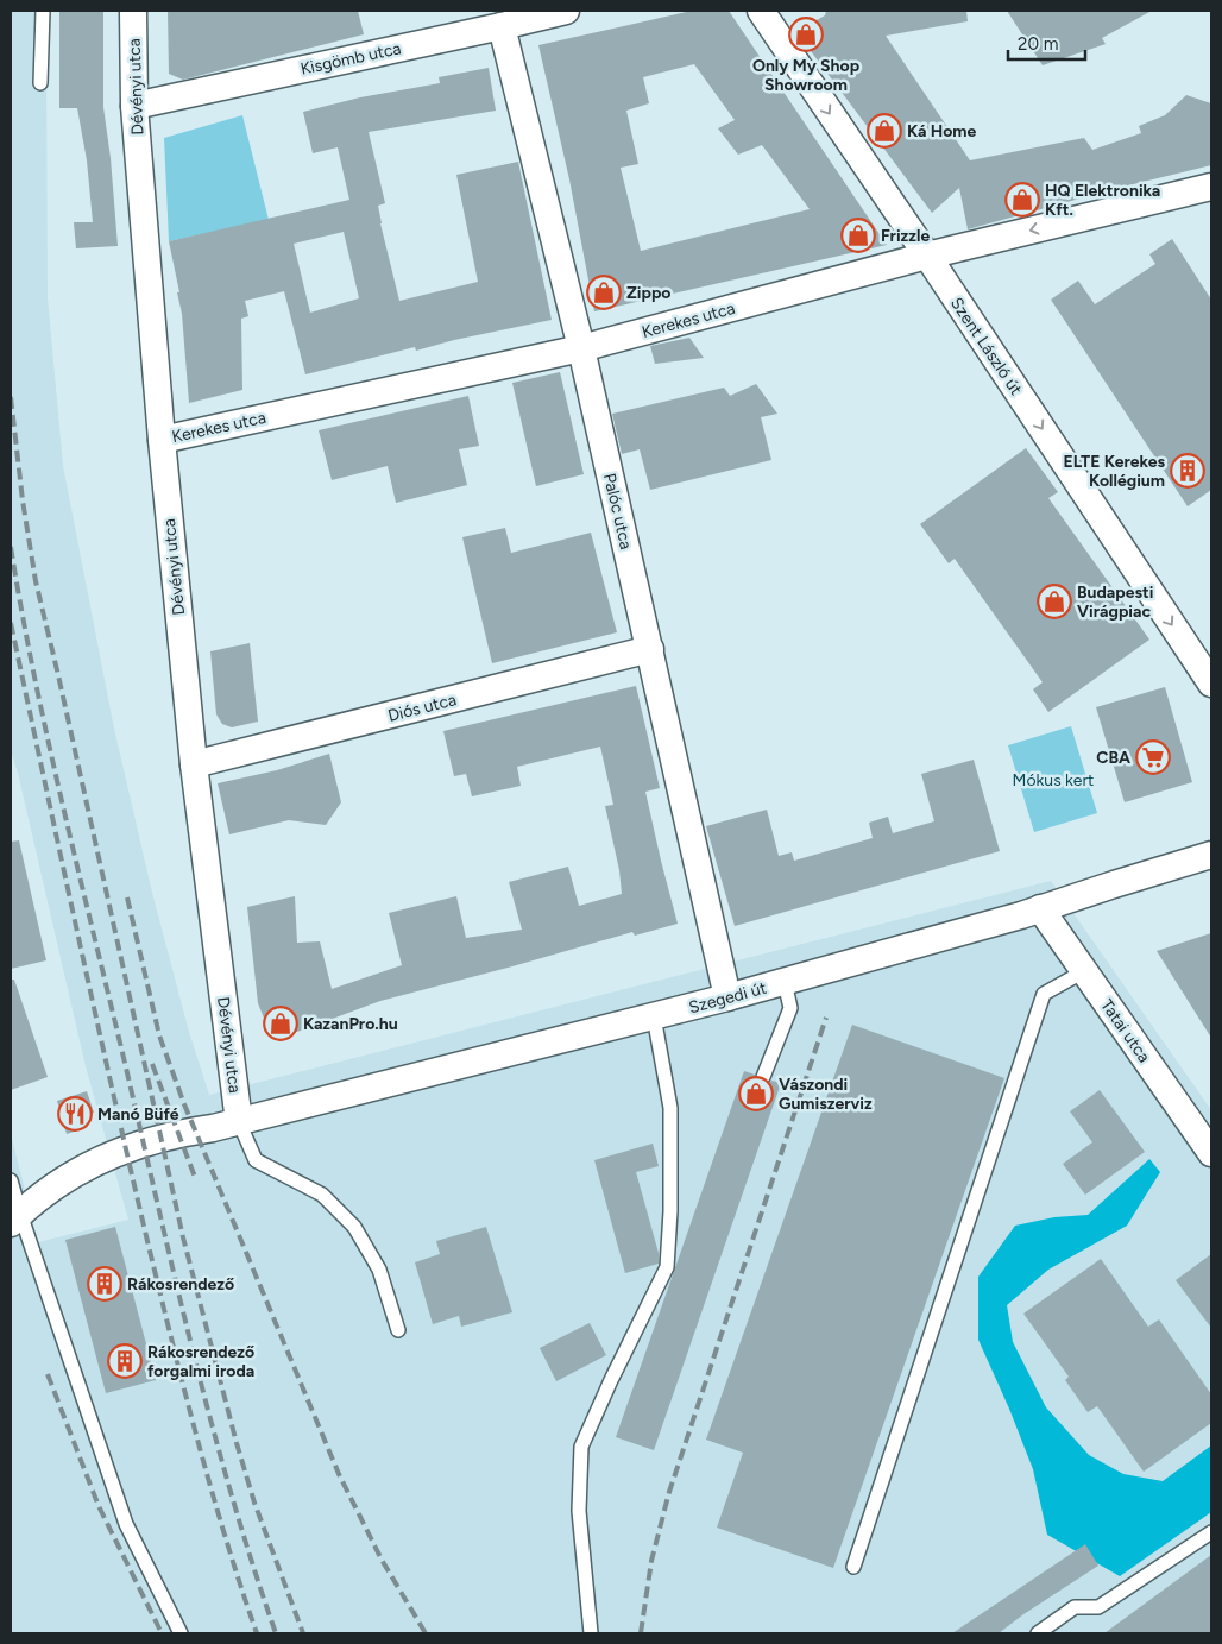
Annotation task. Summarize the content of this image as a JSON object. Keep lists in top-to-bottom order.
{
  "streets": {
    "street": [
      "Kisgömb utca",
      "Dévényi utca",
      "Kerekes utca",
      "Szent László út",
      "Palóc utca",
      "Diós utca",
      "Szegedi út",
      "Tatai utca"
    ]
  },
  "crossings": [
    ["Kisgömb utca", "Dévényi utca"],
    ["Kisgömb utca", "Palóc utca"],
    ["Dévényi utca", "Kerekes utca"],
    ["Dévényi utca", "Diós utca"],
    ["Dévényi utca", "Szegedi út"],
    ["Kerekes utca", "Szent László út"],
    ["Kerekes utca", "Palóc utca"],
    ["Palóc utca", "Diós utca"],
    ["Palóc utca", "Szegedi út"],
    ["Szegedi út", "Tatai utca"]
  ],
  "one_way": ["Szent László út"],
  "parks": ["Mókus kert"],
  "places": {
    "shop": [
      "Only My Shop Showroom",
      "Ká Home",
      "HQ Elektronika Kft.",
      "Frizzle",
      "Zippo",
      "Budapesti Virágpiac",
      "KazanPro.hu",
      "Vászondi Gumiszerviz"
    ],
    "building": ["ELTE Kerekes Kollégium", "Rákosrendező", "Rákosrendező forgalmi iroda"],
    "supermarket": ["CBA"],
    "restaurant": ["Manó Büfé"]
  },
  "scale_bar": "20 m"
}
